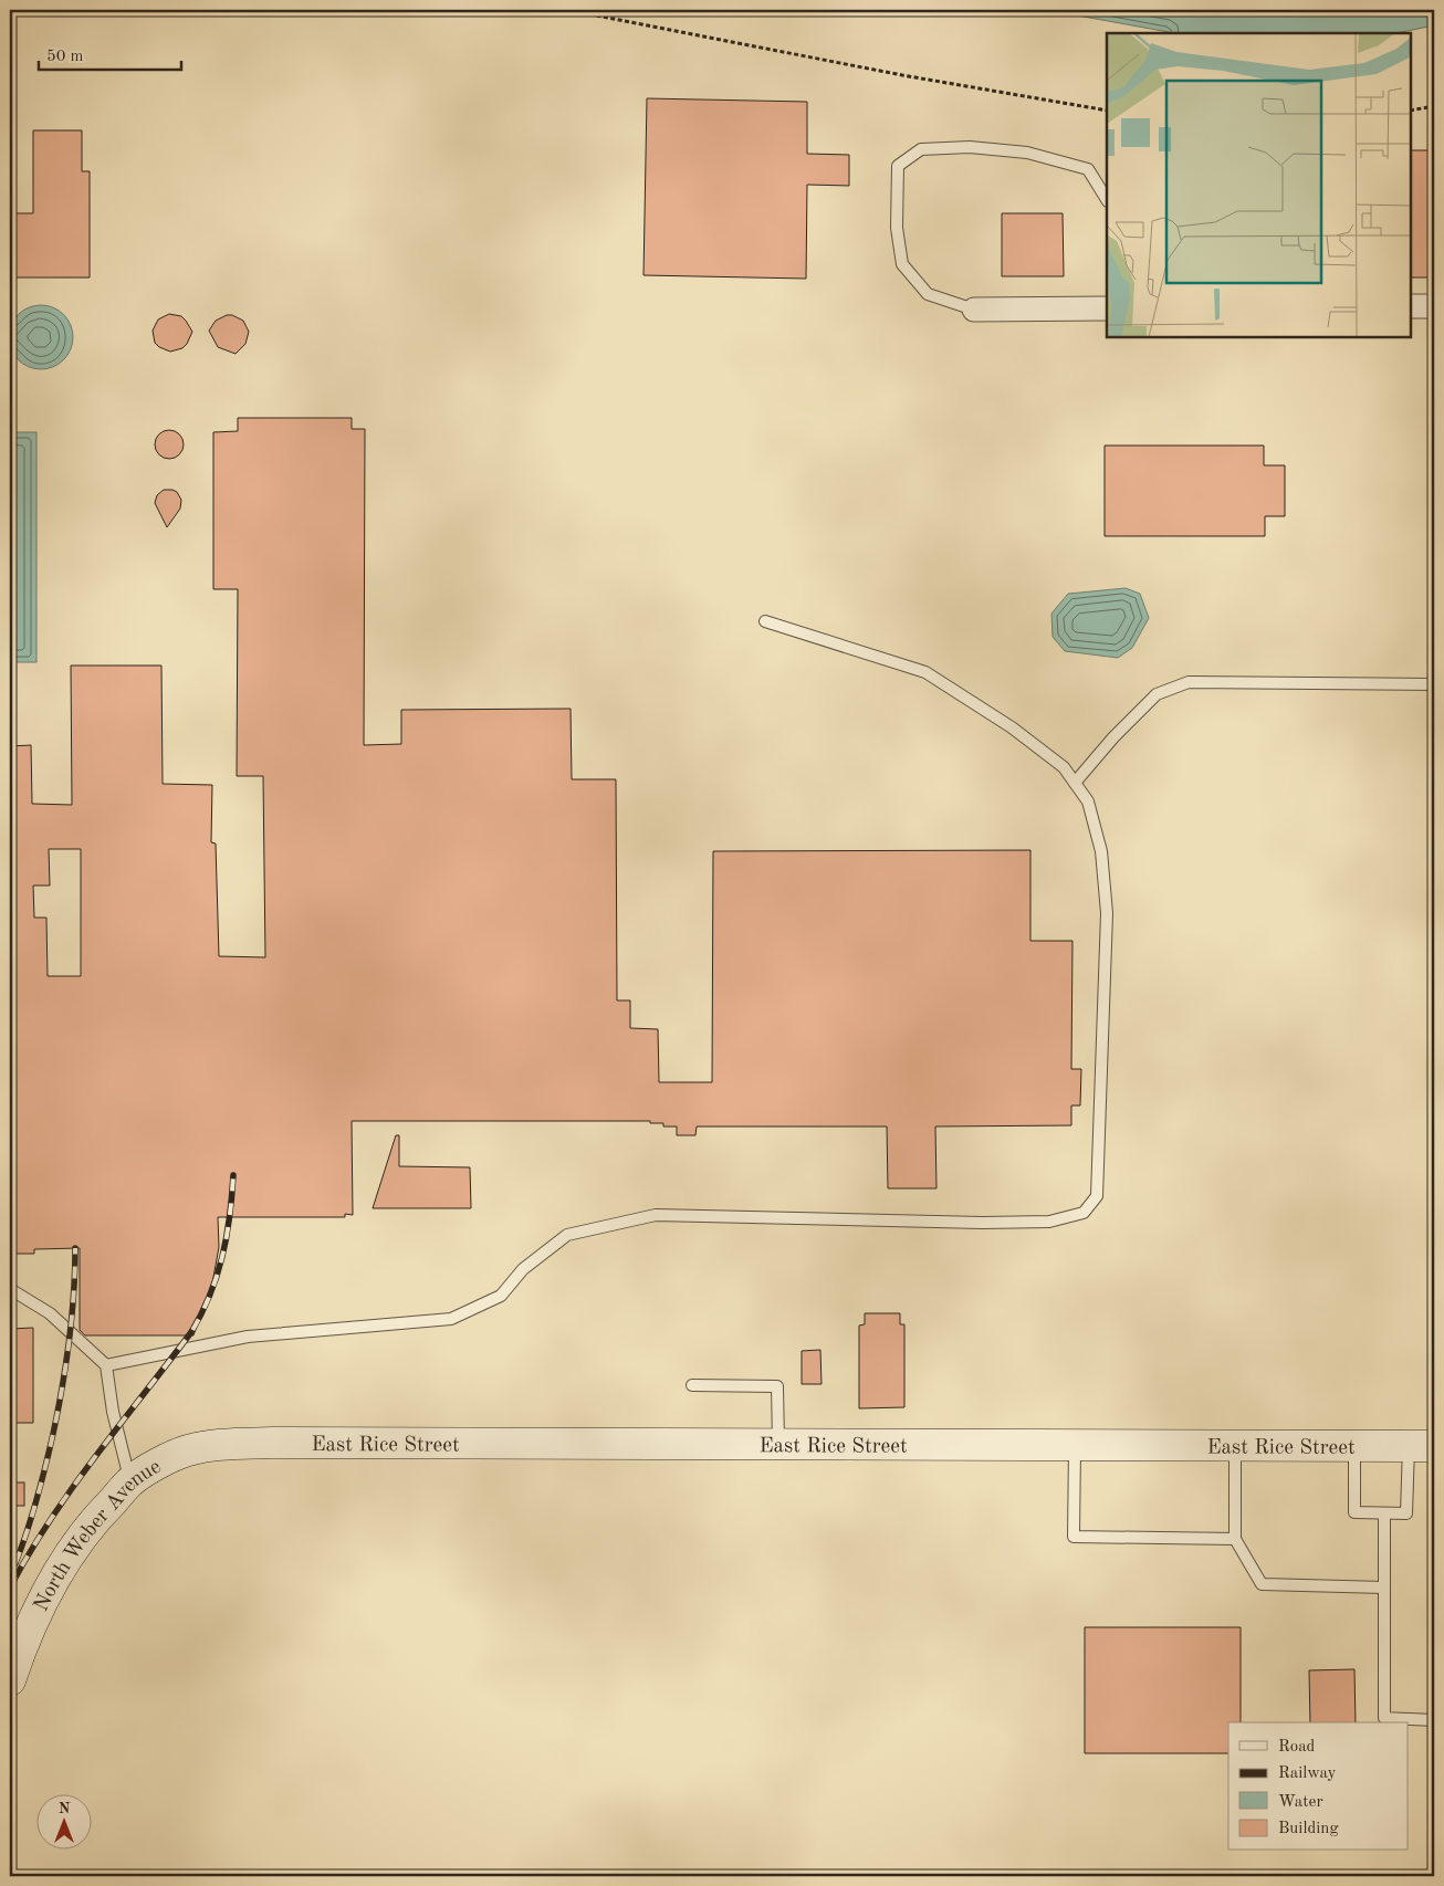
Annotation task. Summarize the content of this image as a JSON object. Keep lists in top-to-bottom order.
{
  "streets": {
    "street": ["East Rice Street", "North Weber Avenue"]
  },
  "crossings": [
    ["East Rice Street", "North Weber Avenue"]
  ],
  "legend": [
    "Road",
    "Railway",
    "Water",
    "Building"
  ],
  "scale_bar": "50 m",
  "north": "top"
}
